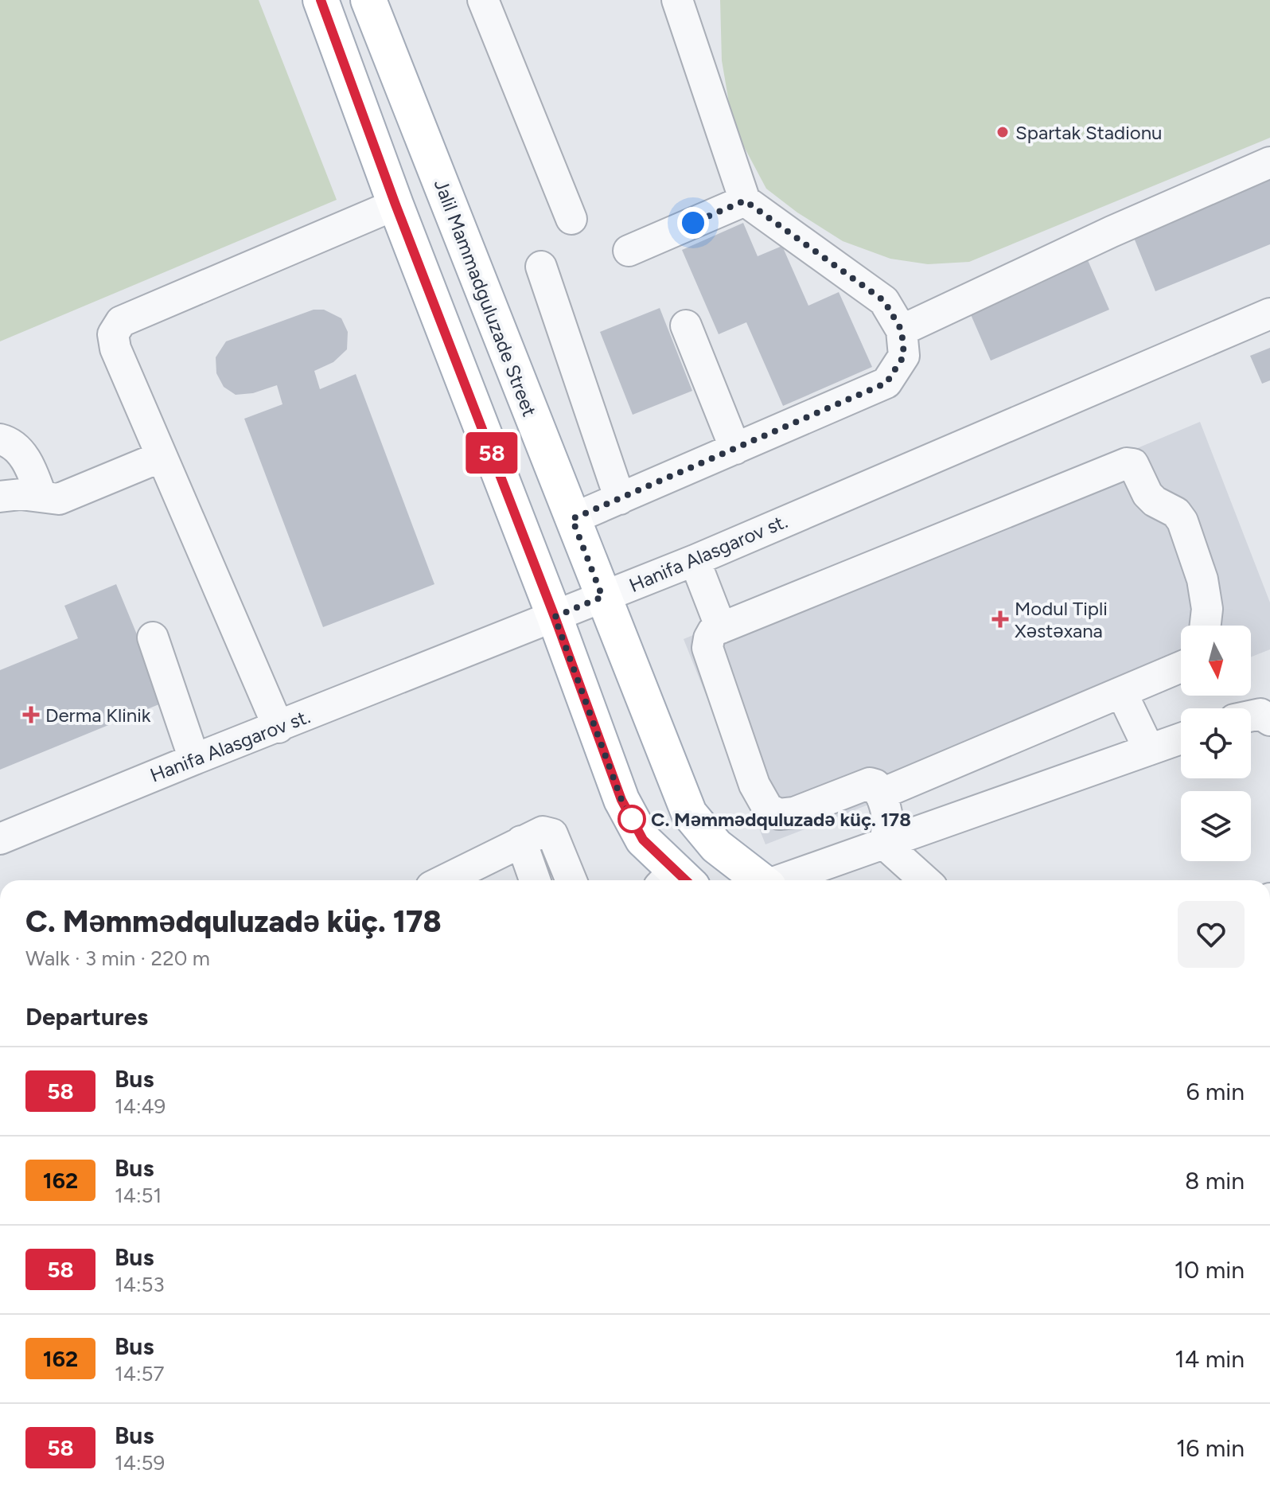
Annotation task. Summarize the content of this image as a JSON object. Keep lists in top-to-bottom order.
{
  "streets": {
    "main road": ["Jalil Mammadguluzade Street"],
    "street": ["Hanifa Alasgarov st."]
  },
  "crossings": [
    ["Jalil Mammadguluzade Street", "Hanifa Alasgarov st."]
  ],
  "places": {
    "other": ["Spartak Stadionu", "C. Məmmədquluzadə küç. 178"],
    "health": ["Modul Tipli Xəstəxana", "Derma Klinik"]
  },
  "lines": ["bus line 58"],
  "north": "bottom",
  "page": {
    "on_map": "58",
    "heading": [
      ["C. Məmmədquluzadə küç. 178", "Walk · 3 min · 220 m"],
      "Departures"
    ],
    "list": [
      {
        "mark": "58",
        "name": "Bus",
        "note": "14:49",
        "value": "6 min"
      },
      {
        "mark": "162",
        "name": "Bus",
        "note": "14:51",
        "value": "8 min"
      },
      {
        "mark": "58",
        "name": "Bus",
        "note": "14:53",
        "value": "10 min"
      },
      {
        "mark": "162",
        "name": "Bus",
        "note": "14:57",
        "value": "14 min"
      },
      {
        "mark": "58",
        "name": "Bus",
        "note": "14:59",
        "value": "16 min"
      }
    ]
  }
}
